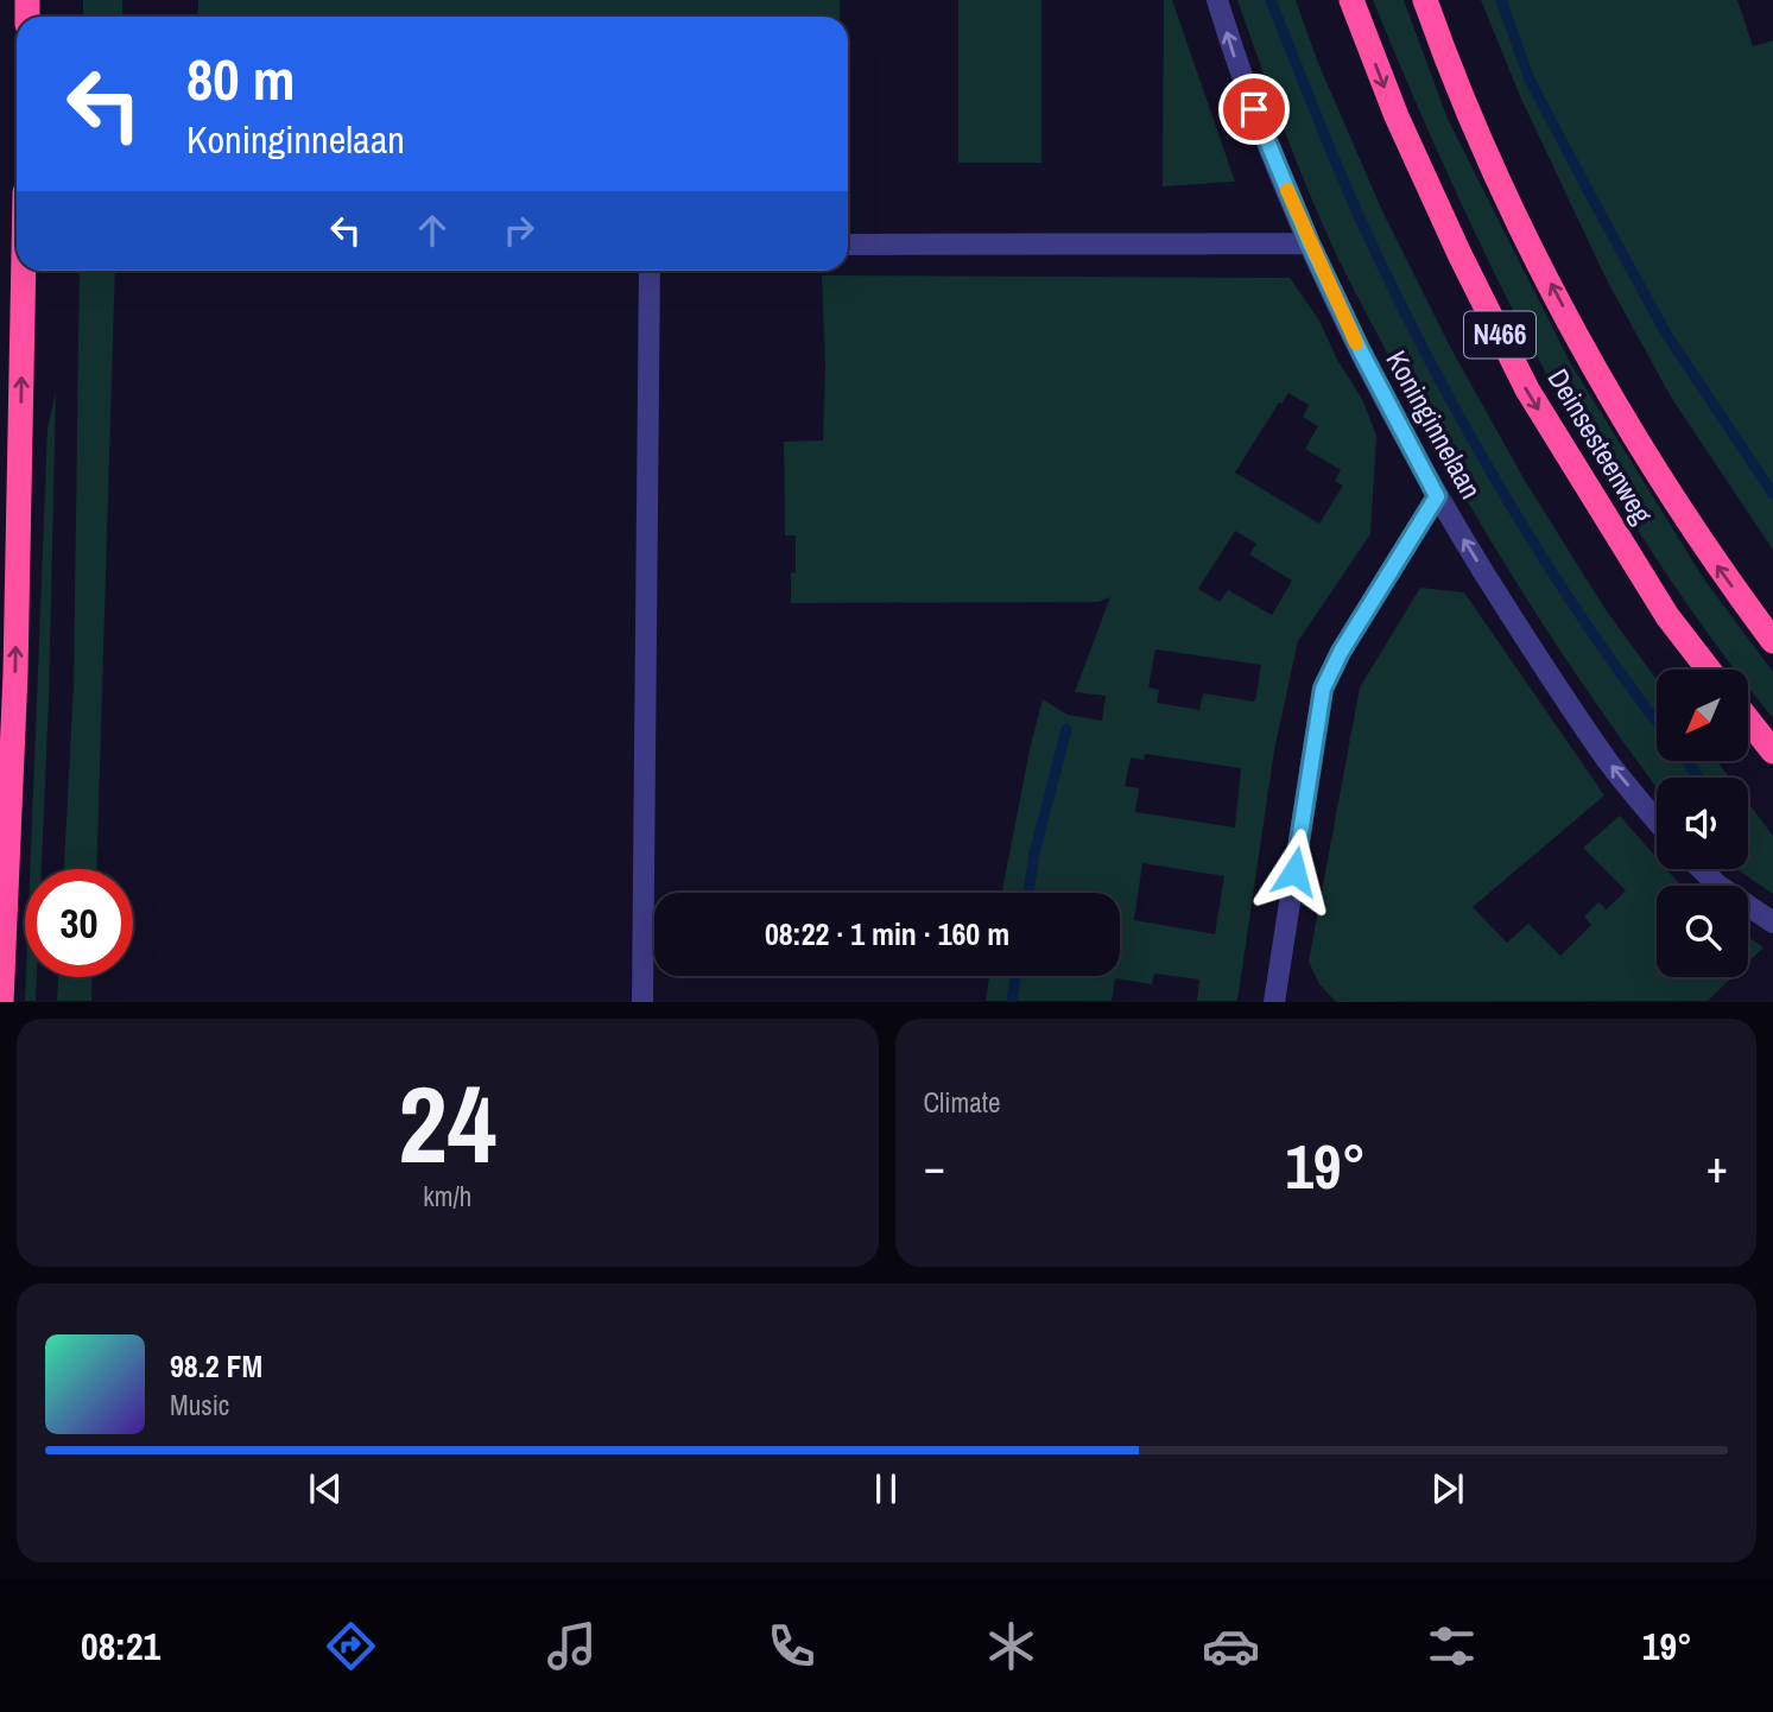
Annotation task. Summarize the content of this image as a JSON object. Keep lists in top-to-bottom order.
{
  "streets": {
    "highway": ["N466", "Deinsesteenweg"],
    "street": ["Koninginnelaan"]
  },
  "one_way": ["Koninginnelaan"],
  "north": "bottom left",
  "page": {
    "turn": ["80 m", "Koninginnelaan"],
    "limit": "30",
    "trip": "08:22 · 1 min · 160 m",
    "tile": [
      ["24", "km/h"],
      "Climate"
    ],
    "heat": ["−", "19°", "+"],
    "song": ["98.2 FM", "Music"],
    "tabs": ["08:21", "19°"]
  }
}
